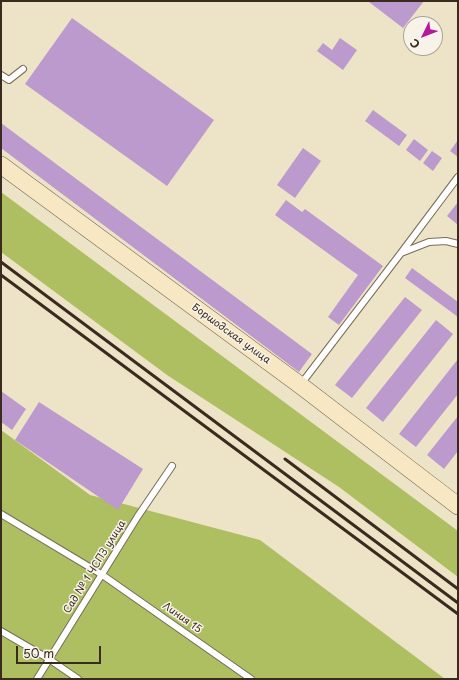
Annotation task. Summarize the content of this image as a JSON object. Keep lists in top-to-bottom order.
{
  "streets": {
    "street": ["Боршодская улица"],
    "lane": ["Сад № 1 ЧСПЗ улица", "Линия 15"]
  },
  "crossings": [
    ["Сад № 1 ЧСПЗ улица", "Линия 15"]
  ],
  "scale_bar": "50 m",
  "north": "bottom left"
}
